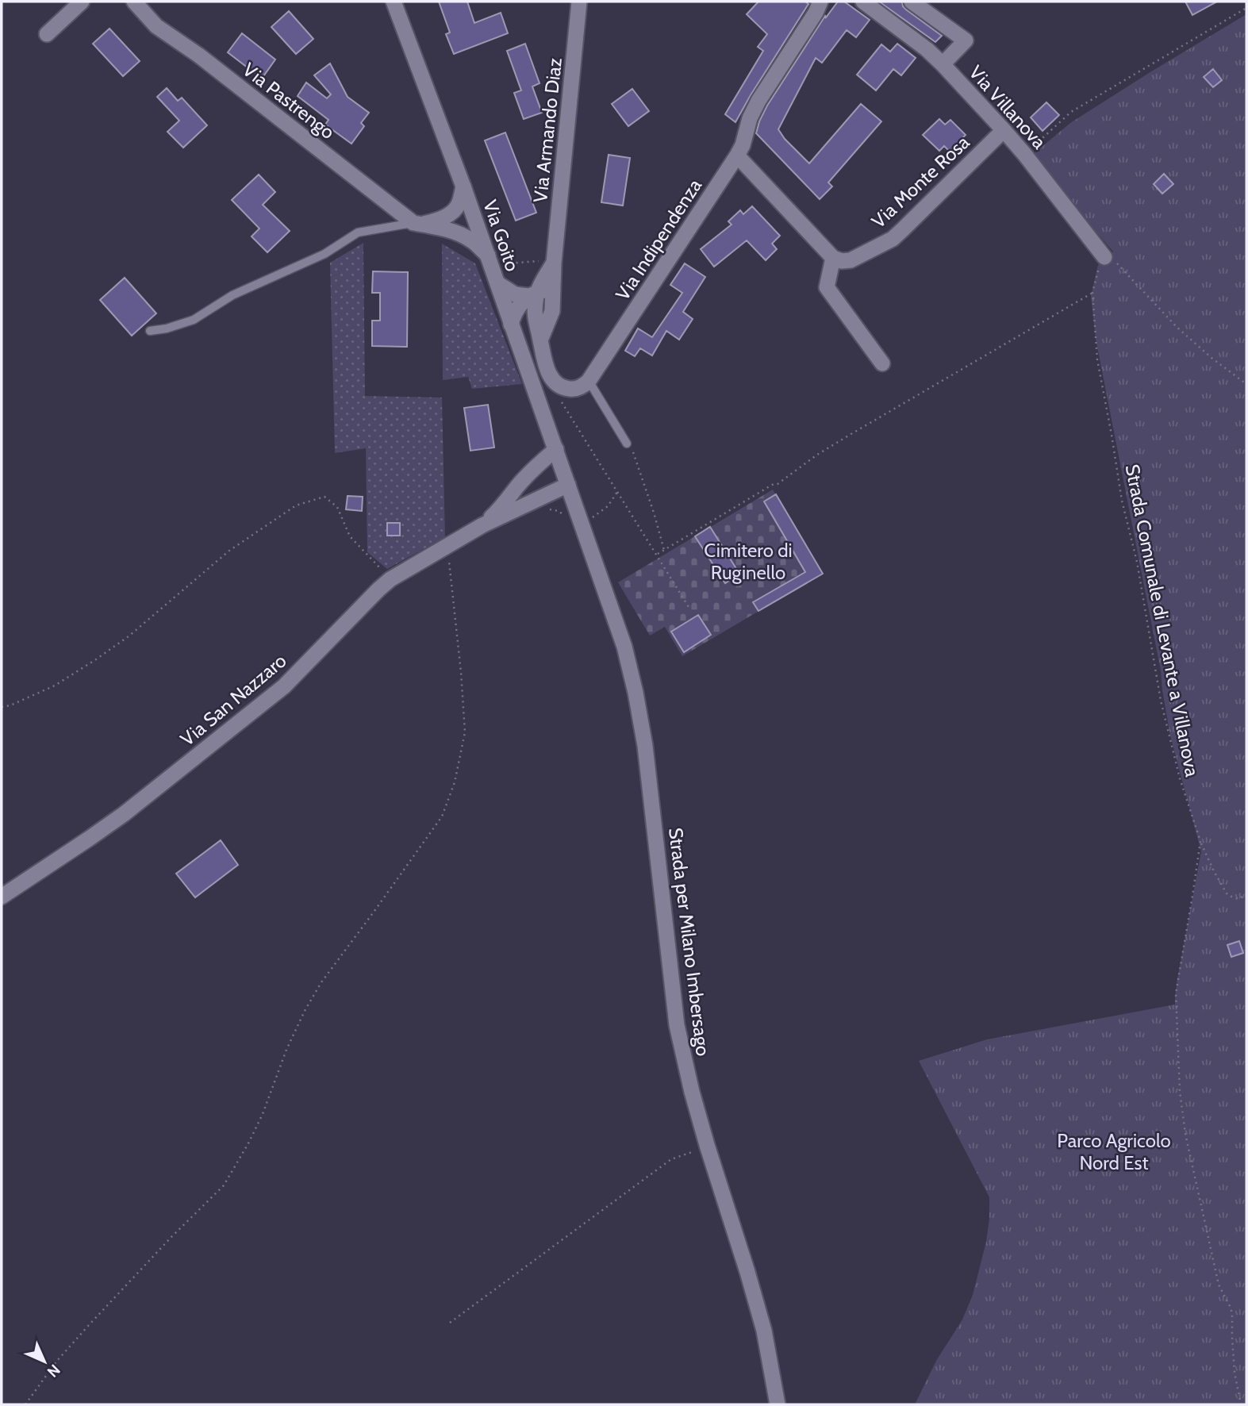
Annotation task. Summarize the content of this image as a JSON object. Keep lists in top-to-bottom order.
{
  "streets": {
    "street": [
      "Via Pastrengo",
      "Via Villanova",
      "Via Armando Diaz",
      "Via Monte Rosa",
      "Via Goito",
      "Via Indipendenza",
      "Via San Nazzaro",
      "Strada per Milano Imbersago"
    ],
    "path": ["Strada Comunale di Levante a Villanova"]
  },
  "crossings": [
    ["Via Pastrengo", "Via Goito"],
    ["Via Villanova", "Via Monte Rosa"],
    ["Via Villanova", "Strada Comunale di Levante a Villanova"],
    ["Via Armando Diaz", "Via Goito"],
    ["Via Goito", "Via San Nazzaro"],
    ["Via Goito", "Strada per Milano Imbersago"],
    ["Via San Nazzaro", "Strada per Milano Imbersago"]
  ],
  "parks": ["Cimitero di Ruginello", "Parco Agricolo Nord Est"],
  "north": "bottom right"
}
